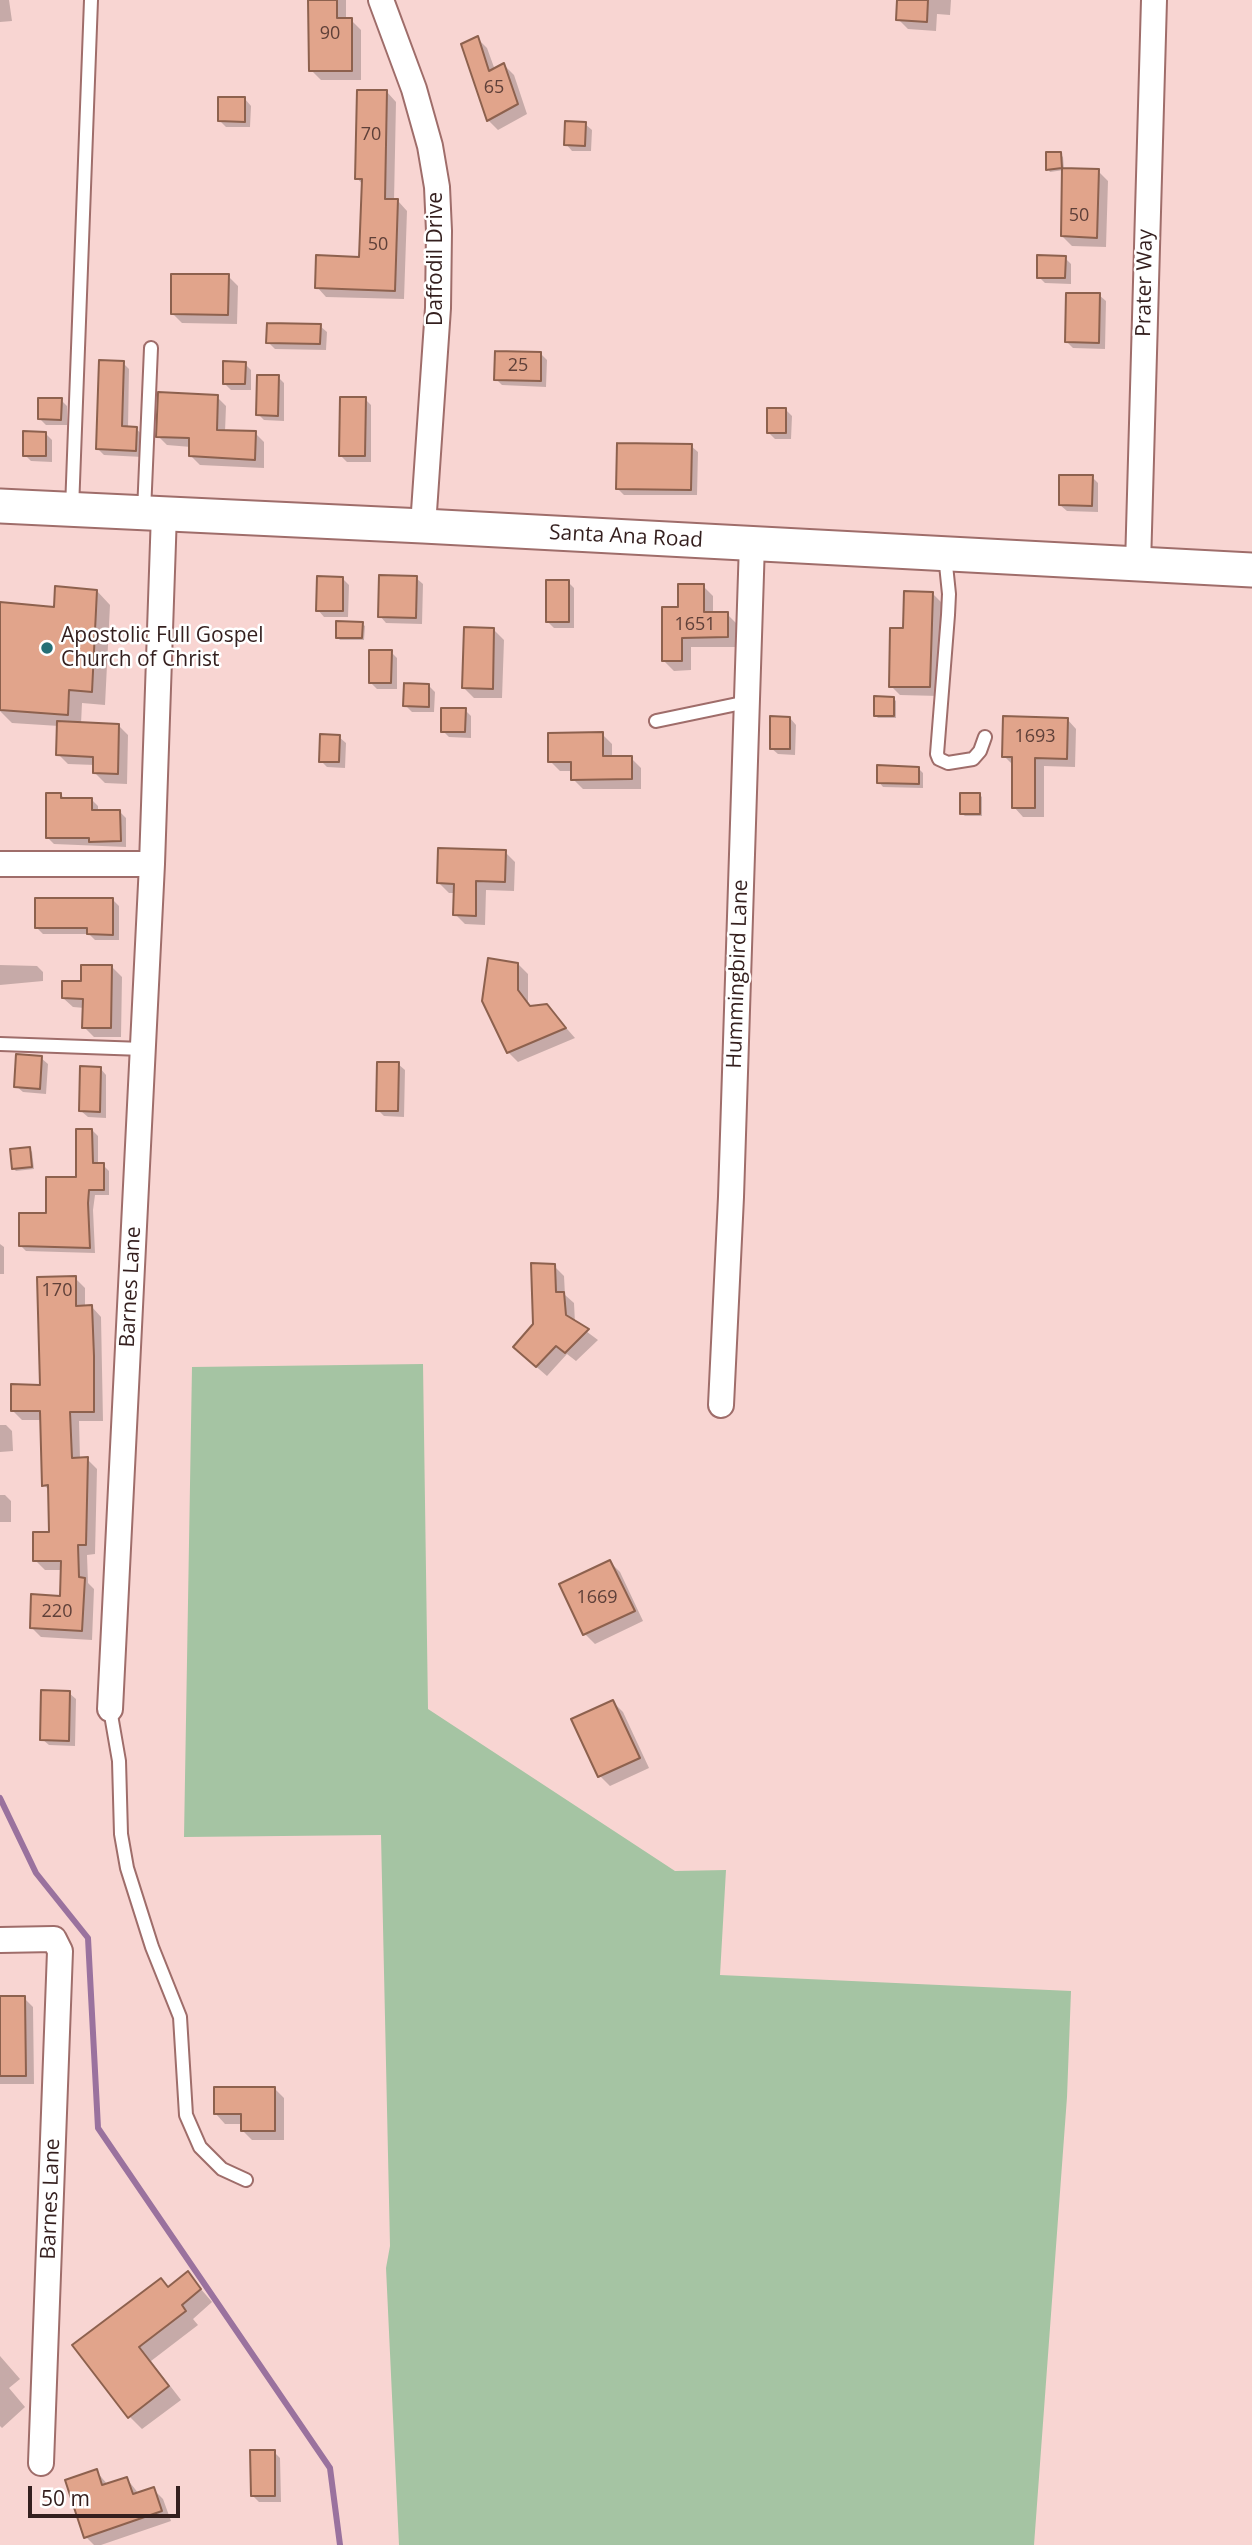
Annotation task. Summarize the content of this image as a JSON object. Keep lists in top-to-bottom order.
{
  "streets": {
    "street": [
      "Daffodil Drive",
      "Prater Way",
      "Santa Ana Road",
      "Hummingbird Lane",
      "Barnes Lane"
    ]
  },
  "crossings": [
    ["Daffodil Drive", "Santa Ana Road"],
    ["Prater Way", "Santa Ana Road"],
    ["Santa Ana Road", "Hummingbird Lane"],
    ["Santa Ana Road", "Barnes Lane"]
  ],
  "places": ["Apostolic Full Gospel Church of Christ"],
  "house_numbers": [
    "90",
    "65",
    "70",
    "50",
    "50",
    "25",
    "1651",
    "1693",
    "170",
    "1669",
    "220"
  ],
  "scale_bar": "50 m"
}
